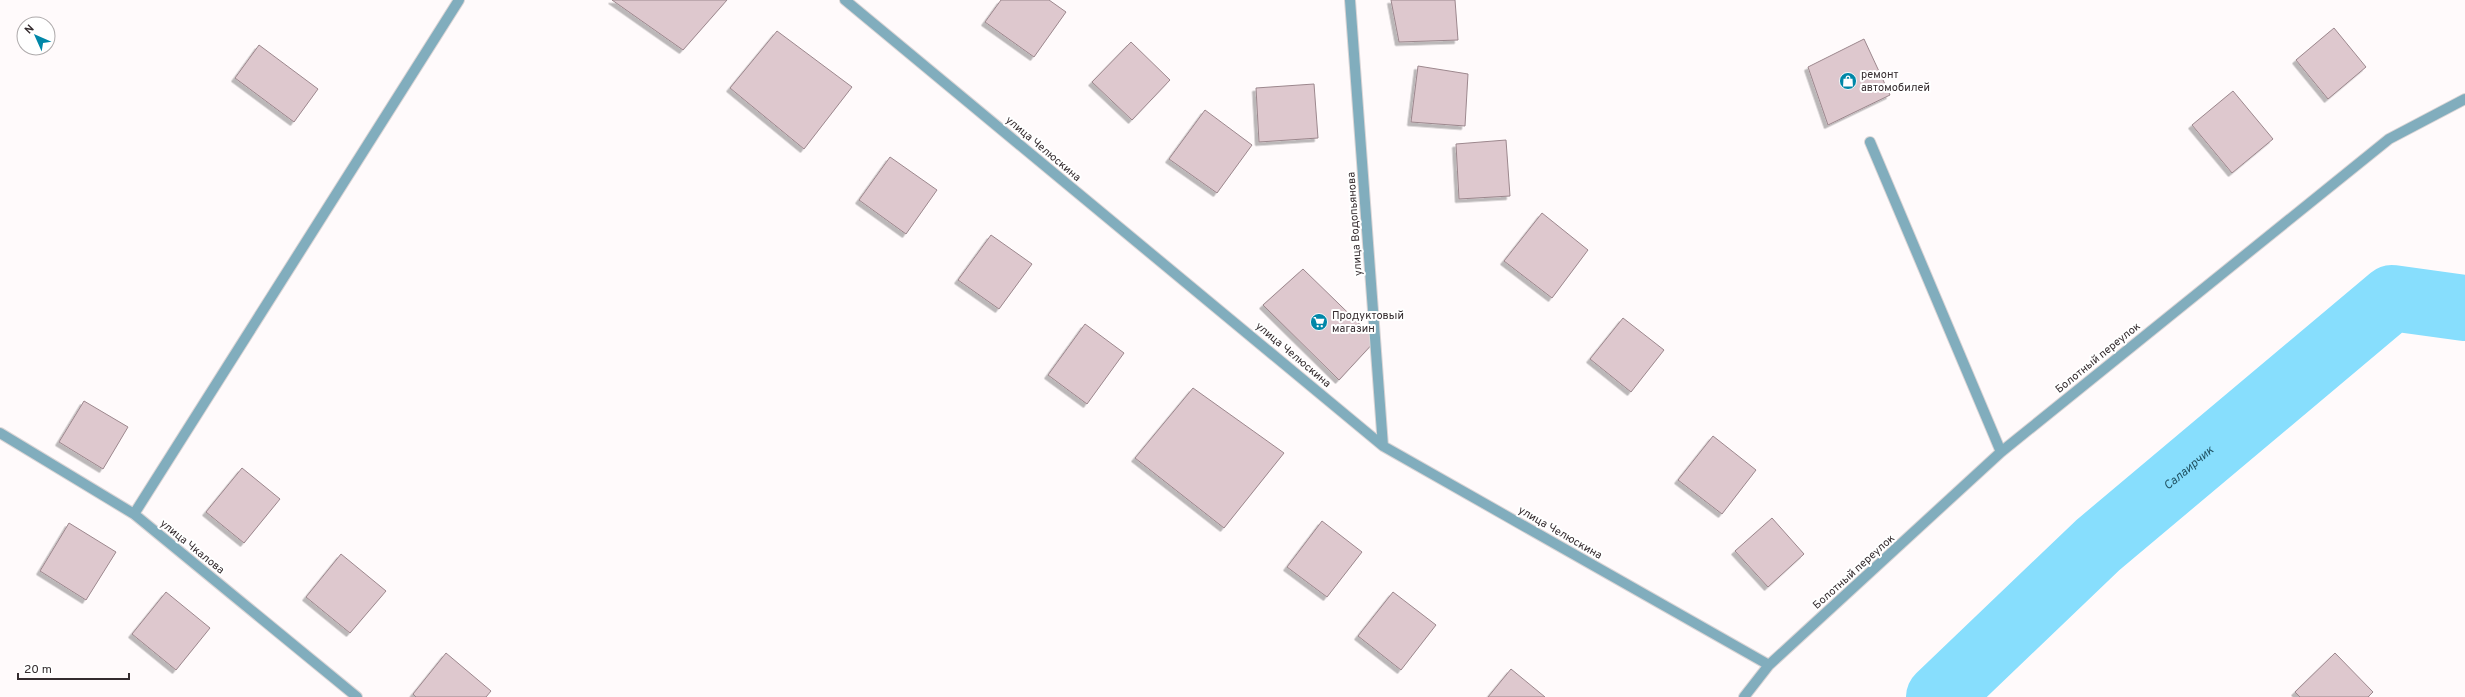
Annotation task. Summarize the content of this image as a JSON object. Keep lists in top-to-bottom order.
{
  "streets": {
    "lane": [
      "улица Челюскина",
      "улица Водопьянова",
      "Болотный переулок",
      "улица Чкалова"
    ]
  },
  "crossings": [
    ["улица Челюскина", "улица Водопьянова"],
    ["улица Челюскина", "Болотный переулок"]
  ],
  "water": ["Салаирчик"],
  "places": {
    "shop": ["ремонт автомобилей"],
    "supermarket": ["Продуктовый магазин"]
  },
  "scale_bar": "20 m",
  "north": "top left"
}
